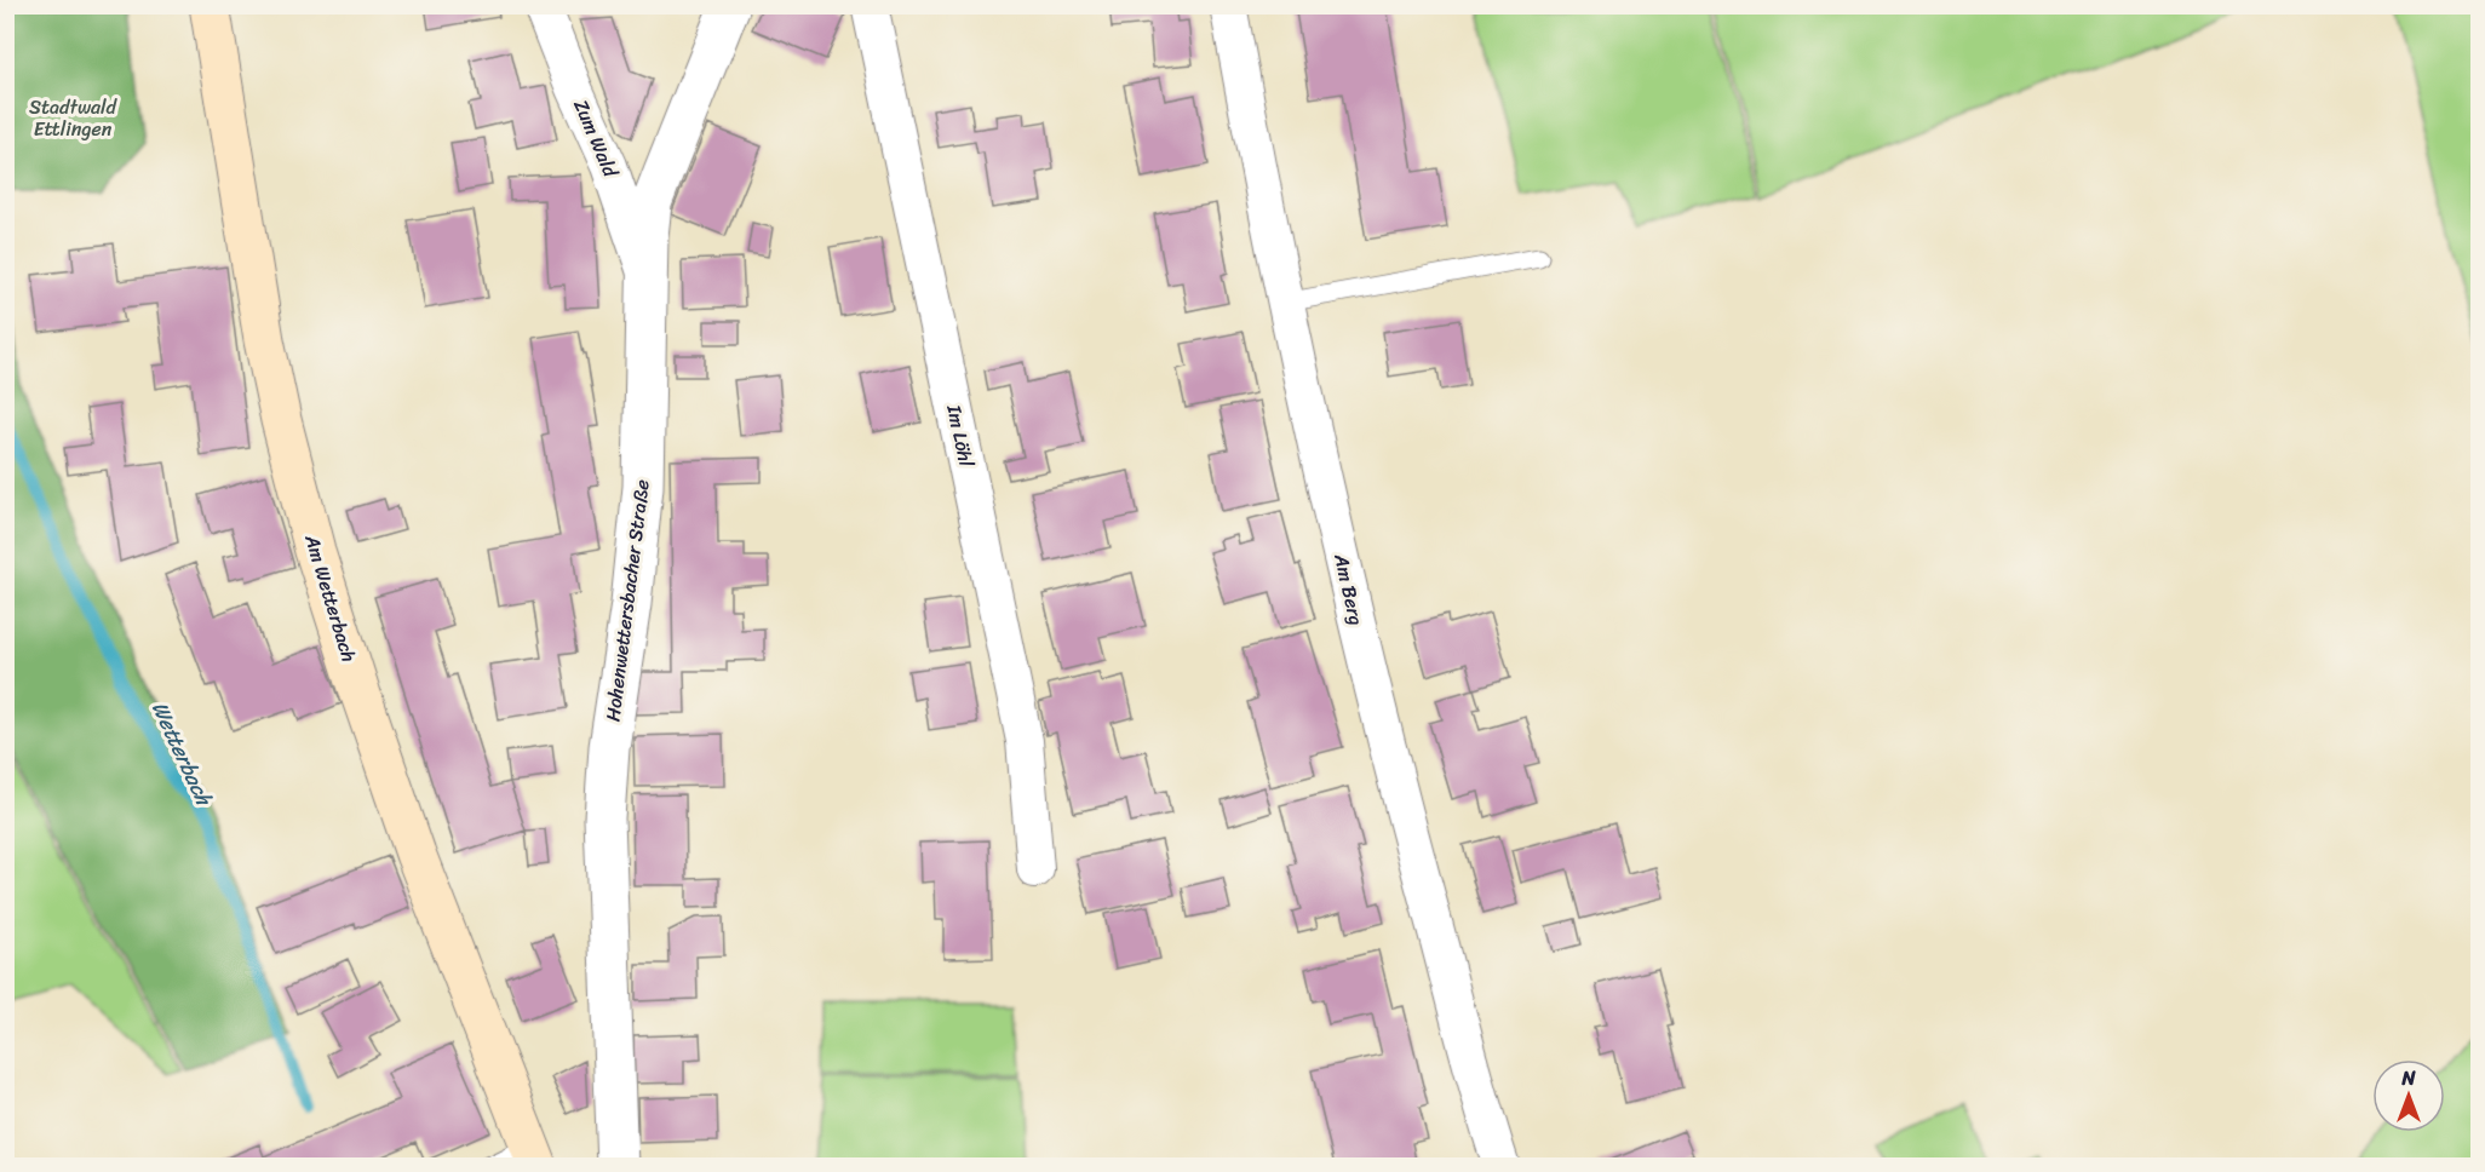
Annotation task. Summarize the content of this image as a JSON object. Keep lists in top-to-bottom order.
{
  "streets": {
    "main road": ["Am Wetterbach"],
    "street": [
      "Zum Wald",
      "Im Löhl",
      "Am Berg",
      "Hohenwettersbacher Straße"
    ]
  },
  "crossings": [
    ["Zum Wald", "Hohenwettersbacher Straße"]
  ],
  "water": ["Wetterbach"],
  "parks": ["Stadtwald Ettlingen"],
  "north": "top"
}
